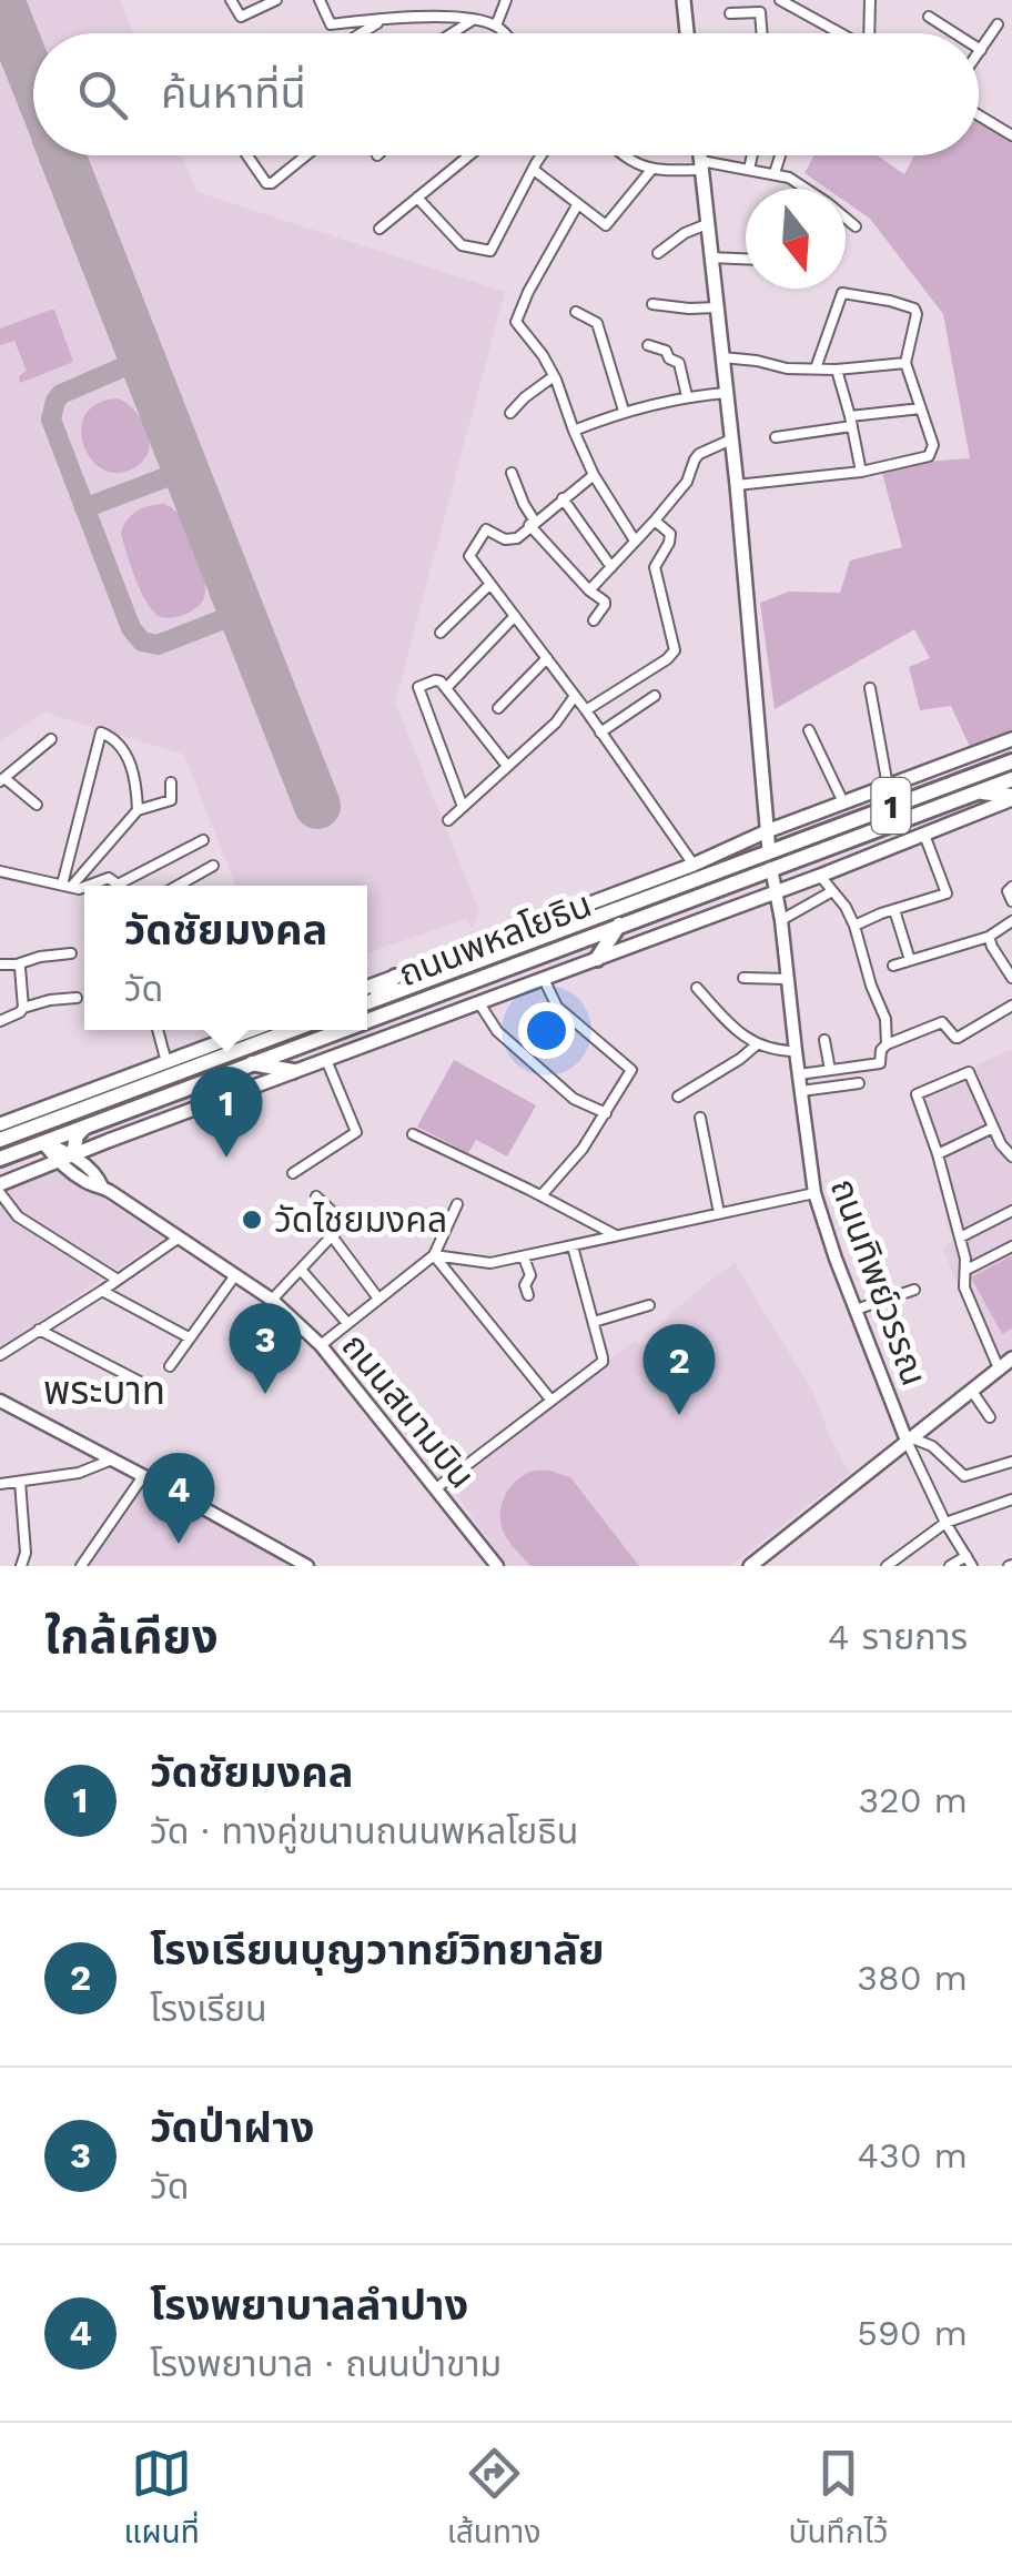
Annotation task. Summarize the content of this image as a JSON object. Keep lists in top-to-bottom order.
{
  "streets": {
    "highway": ["1", "ถนนพหลโยธิน"],
    "street": ["ถนนทิพย์วรรณ", "ถนนสนามบิน"]
  },
  "crossings": [
    ["1", "ถนนทิพย์วรรณ"],
    ["1", "ถนนสนามบิน"],
    ["ถนนพหลโยธิน", "ถนนทิพย์วรรณ"],
    ["ถนนพหลโยธิน", "ถนนสนามบิน"]
  ],
  "districts": ["พระบาท"],
  "places": ["วัดไชยมงคล"],
  "north": "bottom",
  "page": {
    "search": "ค้นหาที่นี่",
    "popup": ["วัดชัยมงคล", "วัด"],
    "pins": [
      "1",
      "3",
      "2",
      "4"
    ],
    "heading": ["ใกล้เคียง", "4 รายการ"],
    "list": [
      {
        "mark": "1",
        "name": "วัดชัยมงคล",
        "note": "วัด · ทางคู่ขนานถนนพหลโยธิน",
        "value": "320 m"
      },
      {
        "mark": "2",
        "name": "โรงเรียนบุญวาทย์วิทยาลัย",
        "note": "โรงเรียน",
        "value": "380 m"
      },
      {
        "mark": "3",
        "name": "วัดป่าฝาง",
        "note": "วัด",
        "value": "430 m"
      },
      {
        "mark": "4",
        "name": "โรงพยาบาลลำปาง",
        "note": "โรงพยาบาล · ถนนป่าขาม",
        "value": "590 m"
      }
    ],
    "nav": ["แผนที่", "เส้นทาง", "บันทึกไว้"]
  }
}
